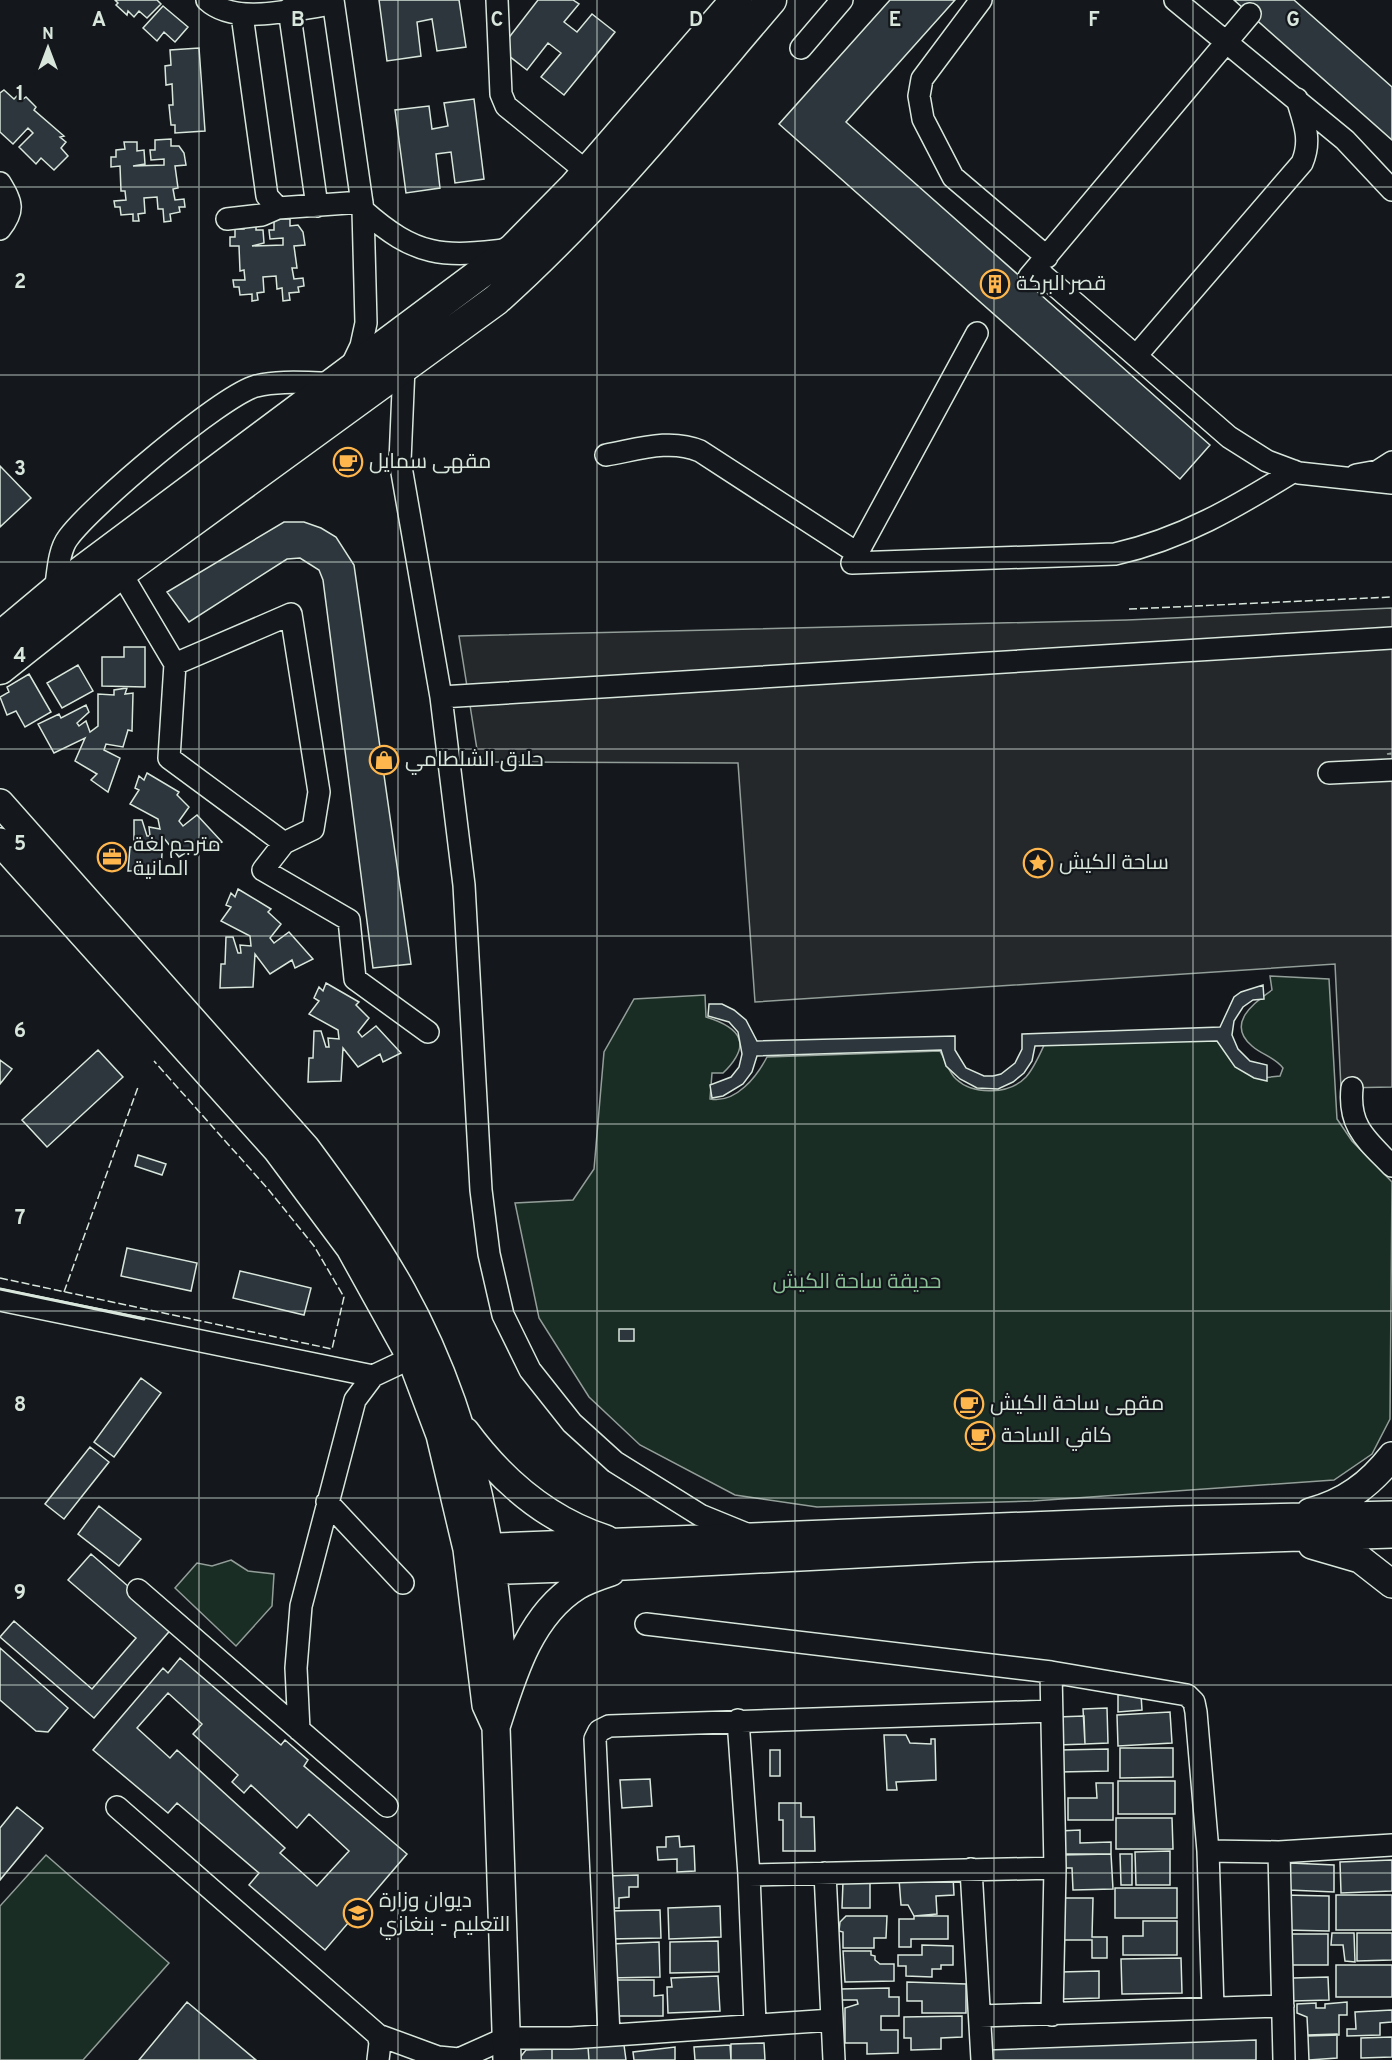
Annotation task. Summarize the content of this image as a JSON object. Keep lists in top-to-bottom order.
{
  "parks": ["حديقة ساحة الكيش"],
  "places": {
    "building": ["قصر البركة"],
    "cafe": ["مقهى سمايل", "مقهى ساحة الكيش", "كافي الساحة"],
    "shop": ["حلاق الشلطامي"],
    "office": ["مترجم لغة المانية"],
    "place": ["ساحة الكيش"],
    "school or university": ["ديوان وزارة التعليم - بنغازي"]
  },
  "north": "top",
  "grid": {
    "columns": [
      "A",
      "B",
      "C",
      "D",
      "E",
      "F",
      "G"
    ],
    "rows": [
      "1",
      "2",
      "3",
      "4",
      "5",
      "6",
      "7",
      "8",
      "9"
    ]
  }
}
